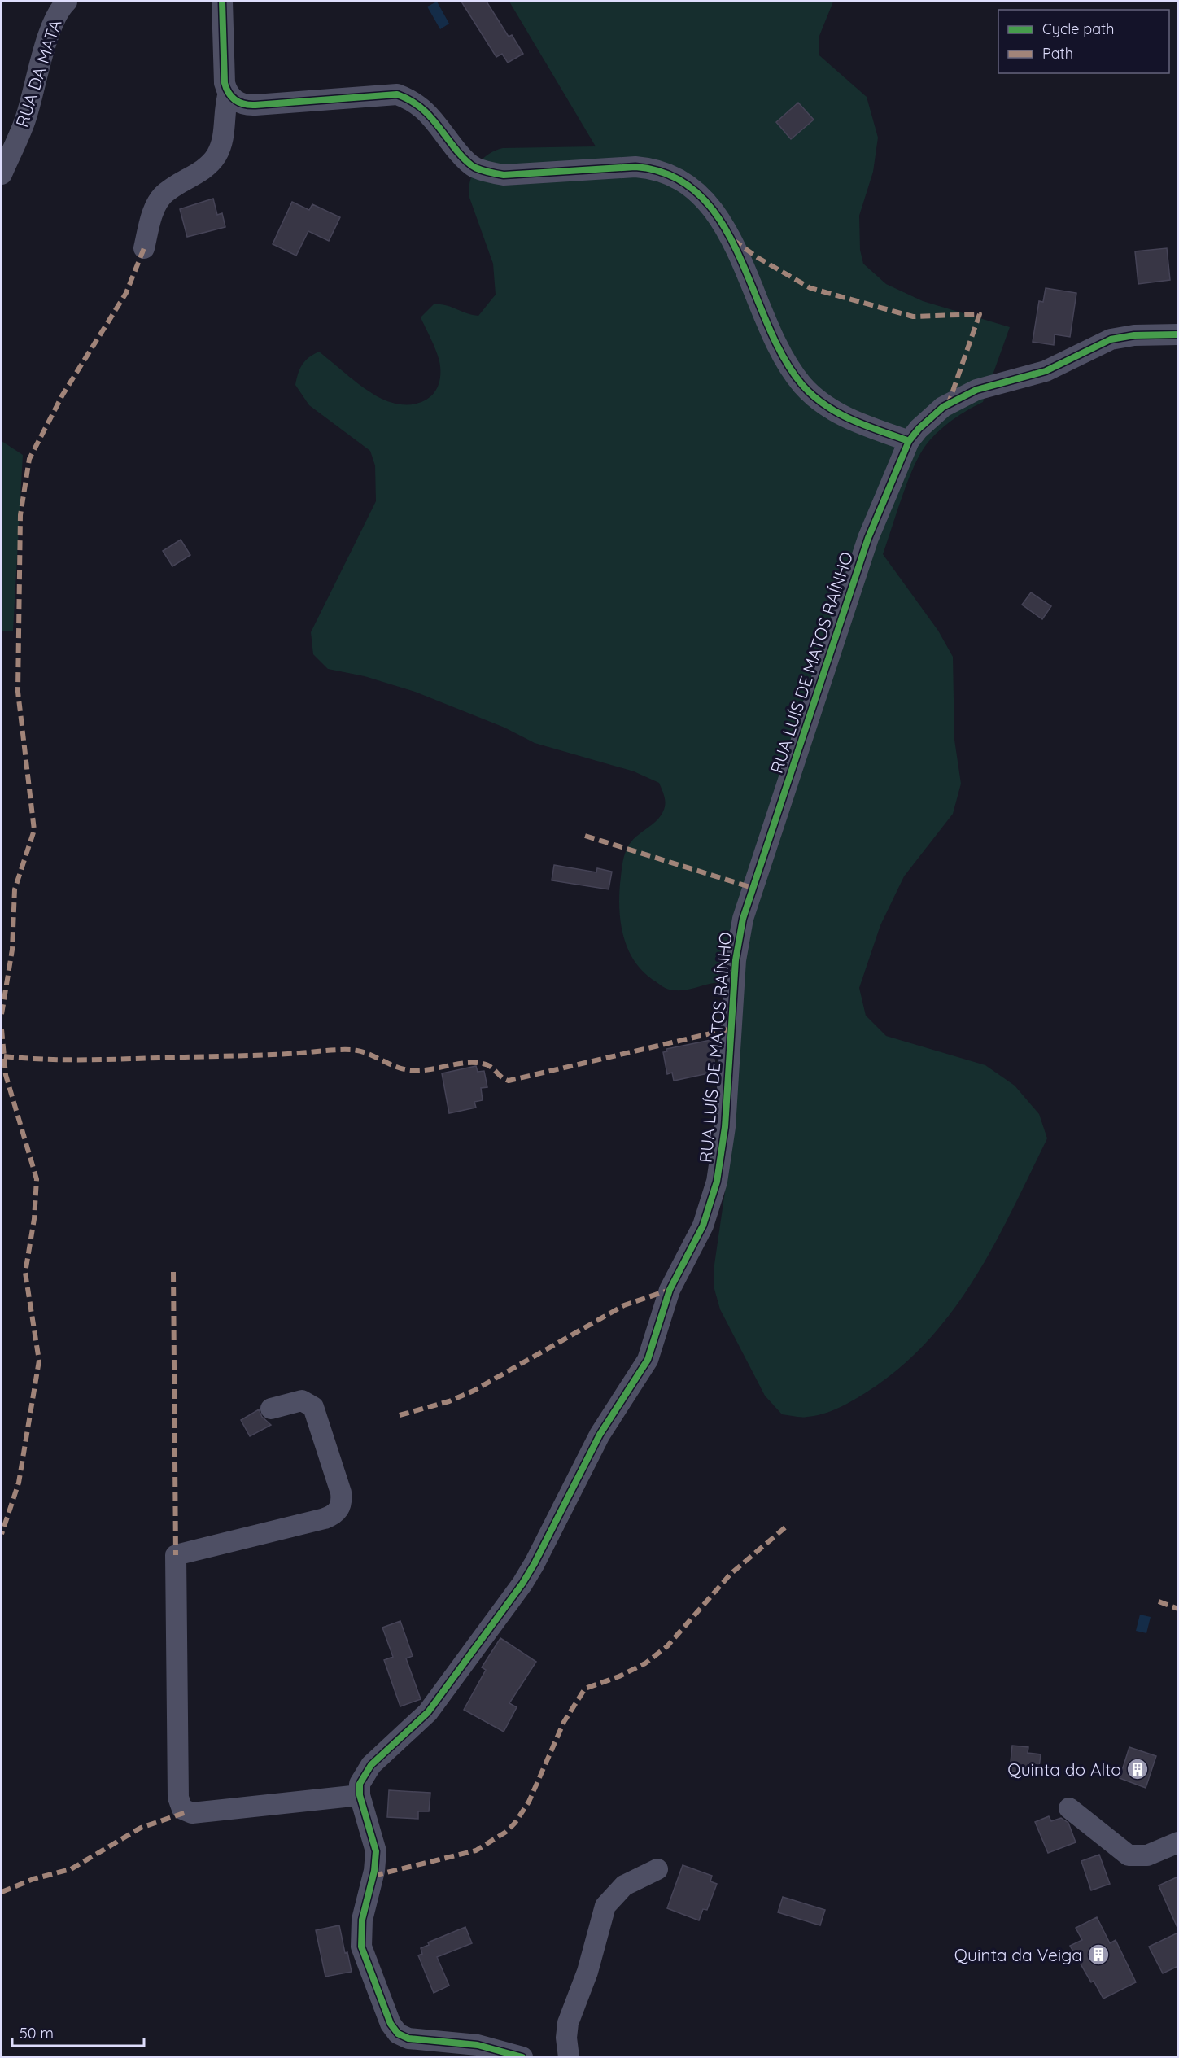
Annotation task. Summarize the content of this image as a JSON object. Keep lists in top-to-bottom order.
{
  "streets": {
    "street": ["RUA DA MATA", "RUA LUÍS DE MATOS RAÍNHO"]
  },
  "places": {
    "building": ["Quinta do Alto", "Quinta da Veiga"]
  },
  "legend": ["Cycle path", "Path"],
  "scale_bar": "50 m"
}
